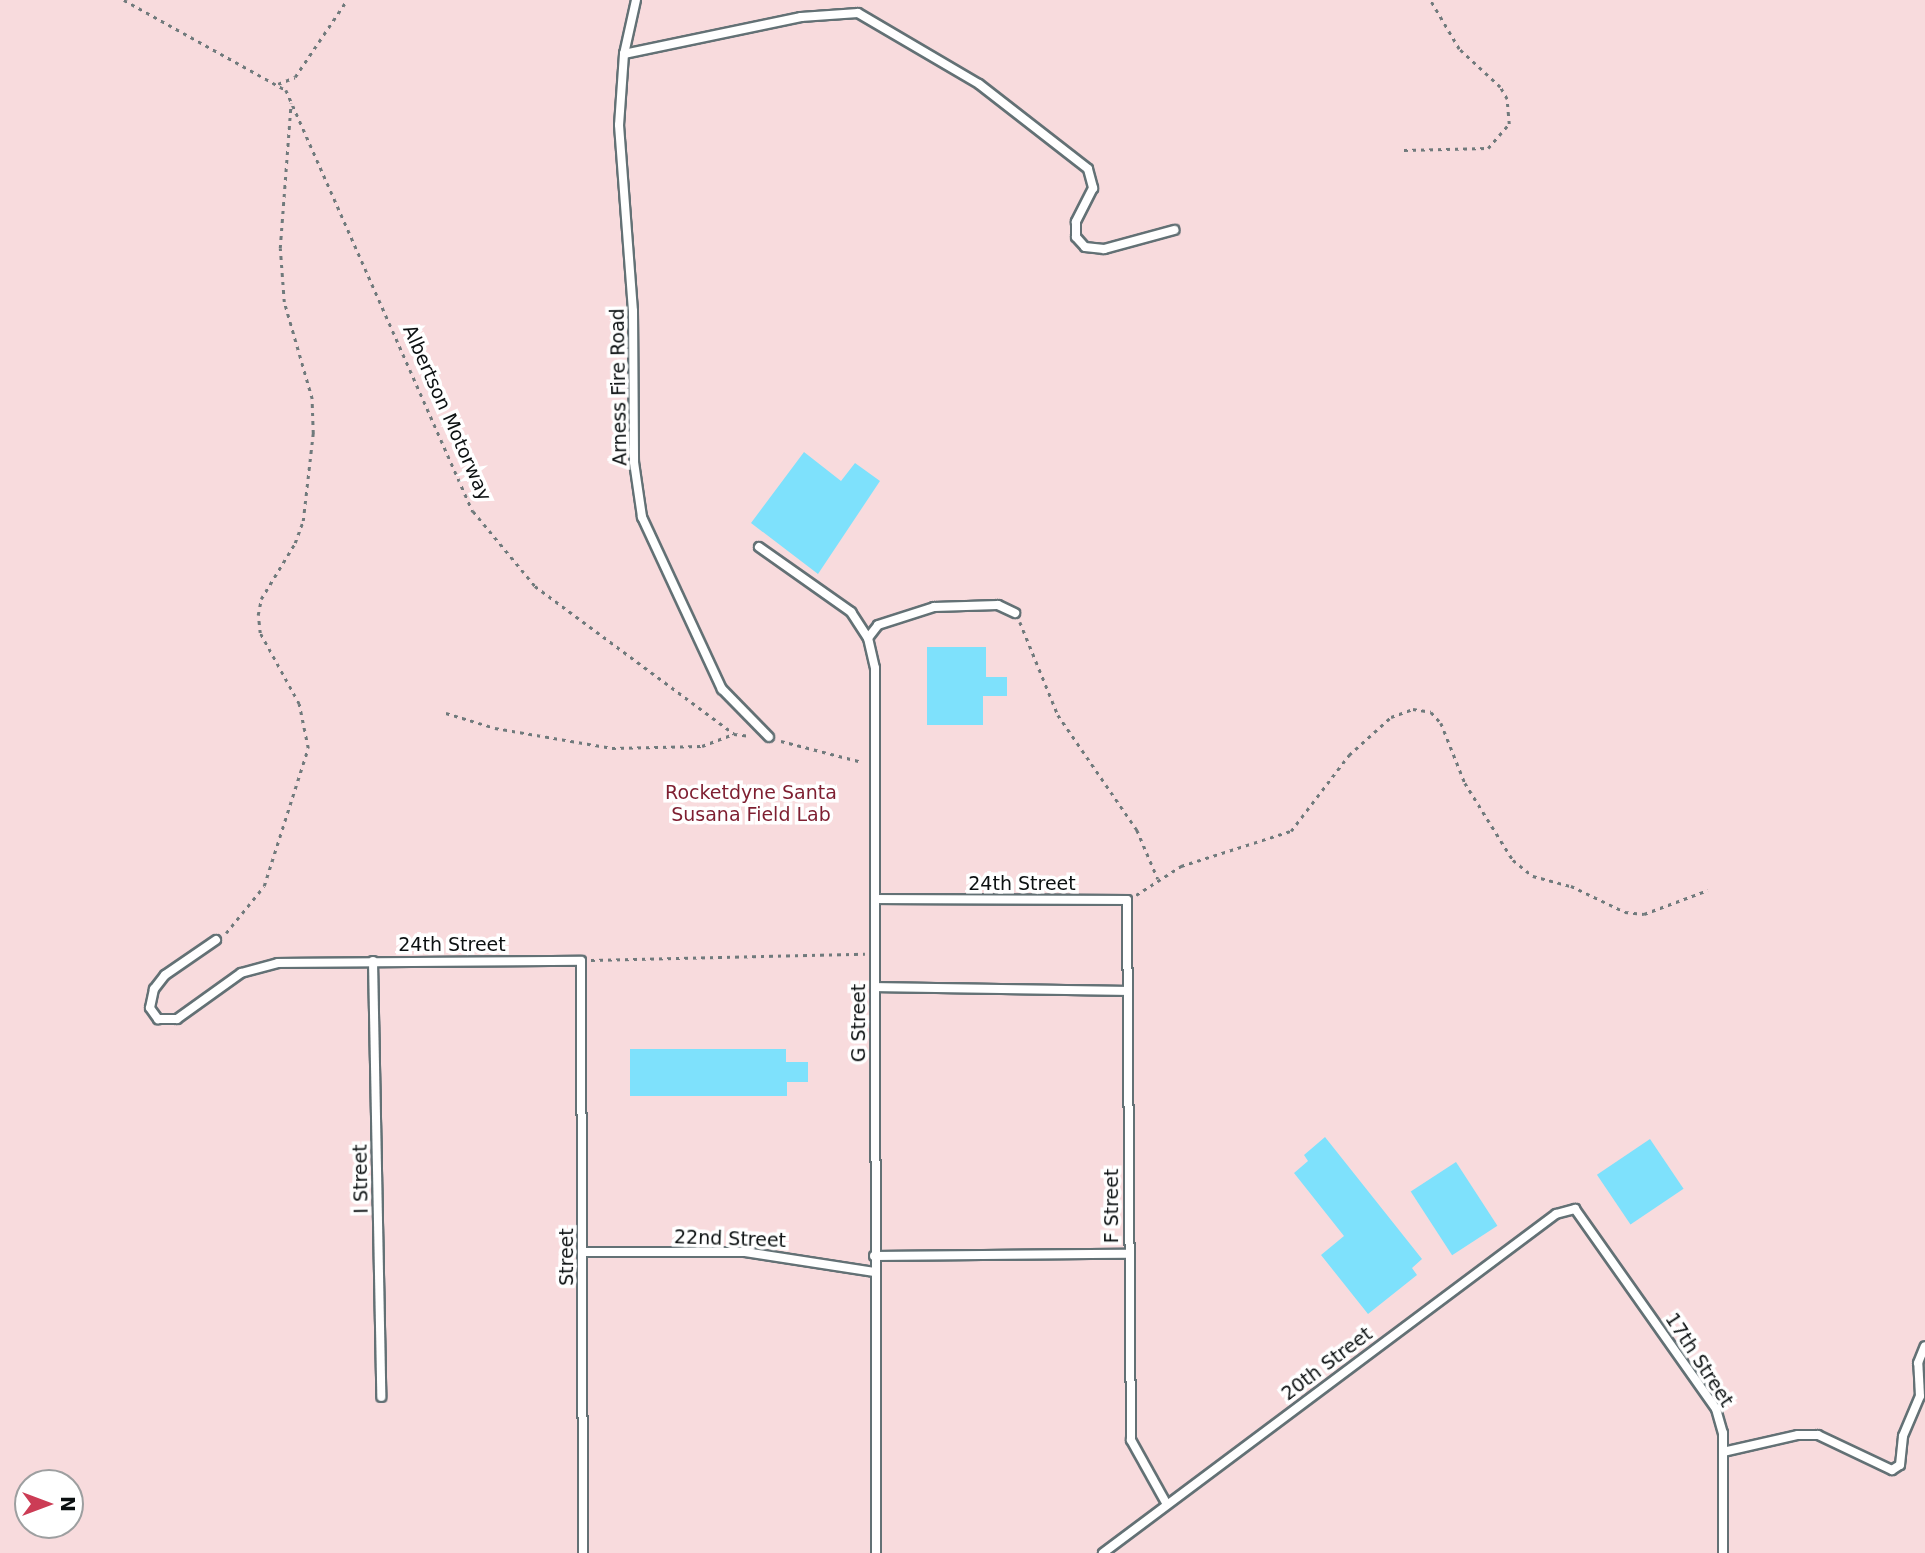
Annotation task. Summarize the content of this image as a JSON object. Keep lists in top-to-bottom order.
{
  "streets": {
    "lane": [
      "Arness Fire Road",
      "24th Street",
      "G Street",
      "I Street",
      "F Street",
      "22nd Street",
      "Street",
      "17th Street",
      "20th Street"
    ],
    "path": ["Albertson Motorway"]
  },
  "crossings": [
    ["24th Street", "G Street"],
    ["24th Street", "I Street"],
    ["24th Street", "F Street"],
    ["24th Street", "Street"],
    ["G Street", "22nd Street"],
    ["F Street", "20th Street"],
    ["22nd Street", "Street"],
    ["17th Street", "20th Street"]
  ],
  "parks": ["Rocketdyne Santa Susana Field Lab"],
  "north": "right"
}
